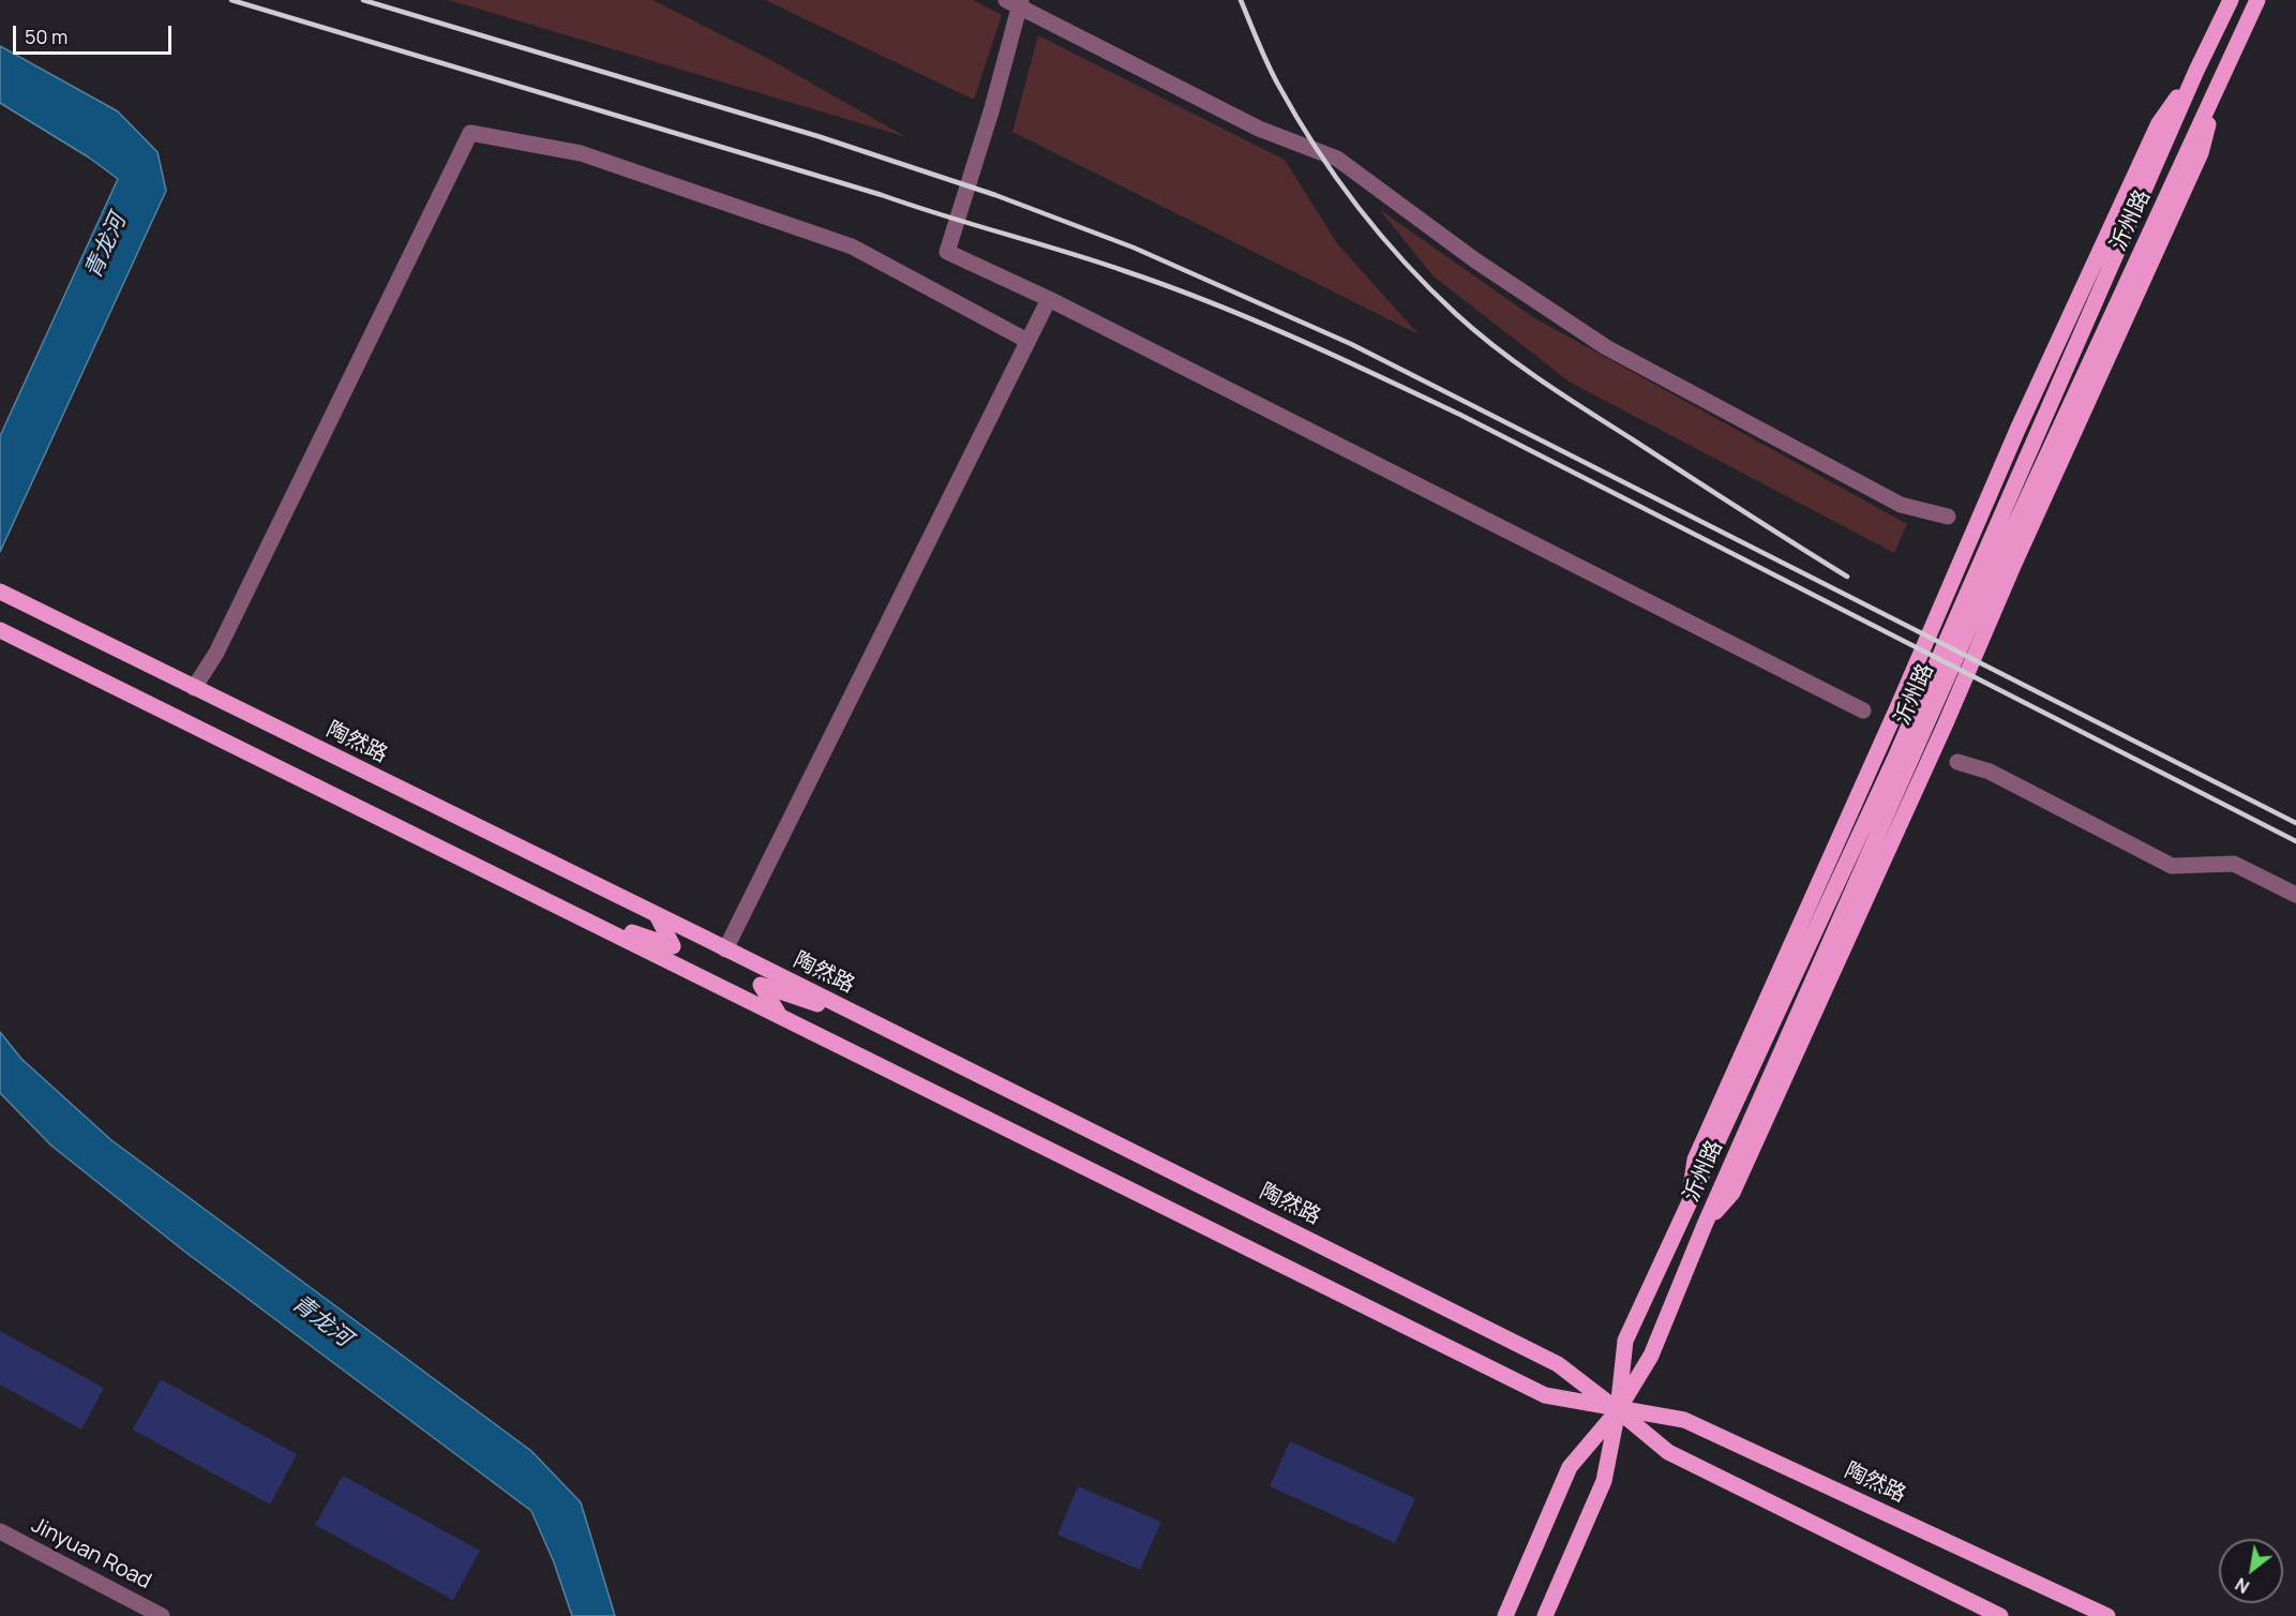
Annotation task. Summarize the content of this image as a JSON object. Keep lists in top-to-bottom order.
{
  "streets": {
    "main road": ["沂州路", "陶然路"],
    "street": ["Jinyuan Road"]
  },
  "crossings": [
    ["沂州路", "陶然路"]
  ],
  "water": ["青龙河"],
  "scale_bar": "50 m",
  "north": "bottom left"
}
